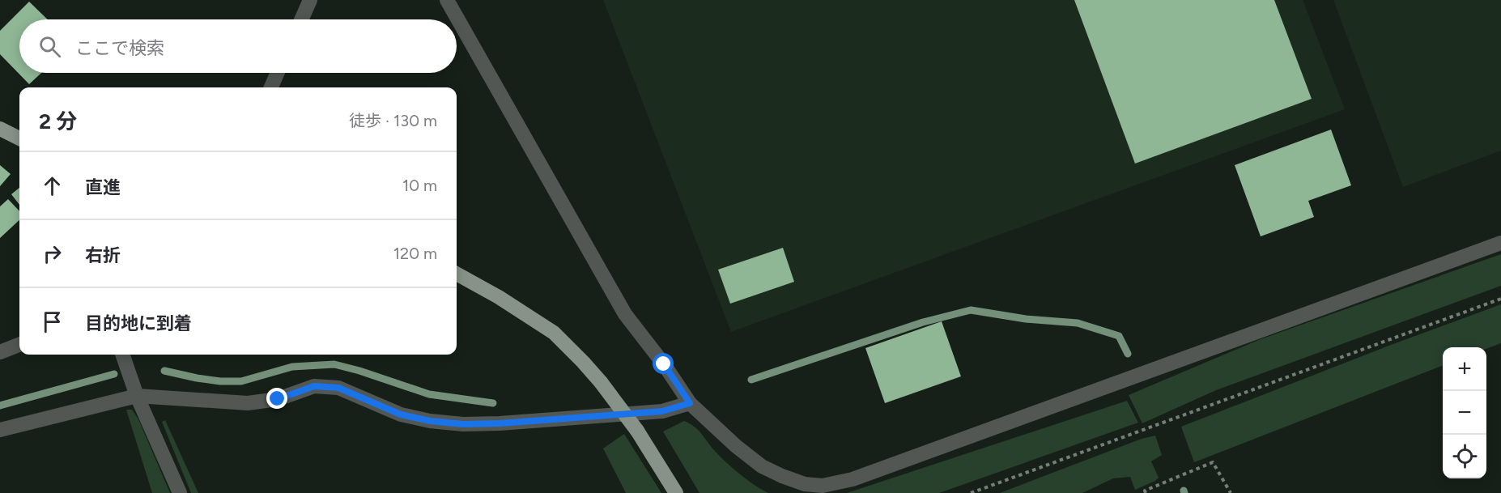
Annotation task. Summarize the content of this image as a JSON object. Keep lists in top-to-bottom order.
{
  "page": {
    "search": "ここで検索",
    "heading": ["2 分", "徒歩 · 130 m"],
    "list": [
      ["直進", "10 m"],
      ["右折", "120 m"],
      "目的地に到着"
    ],
    "map_buttons": ["+", "−"]
  }
}
